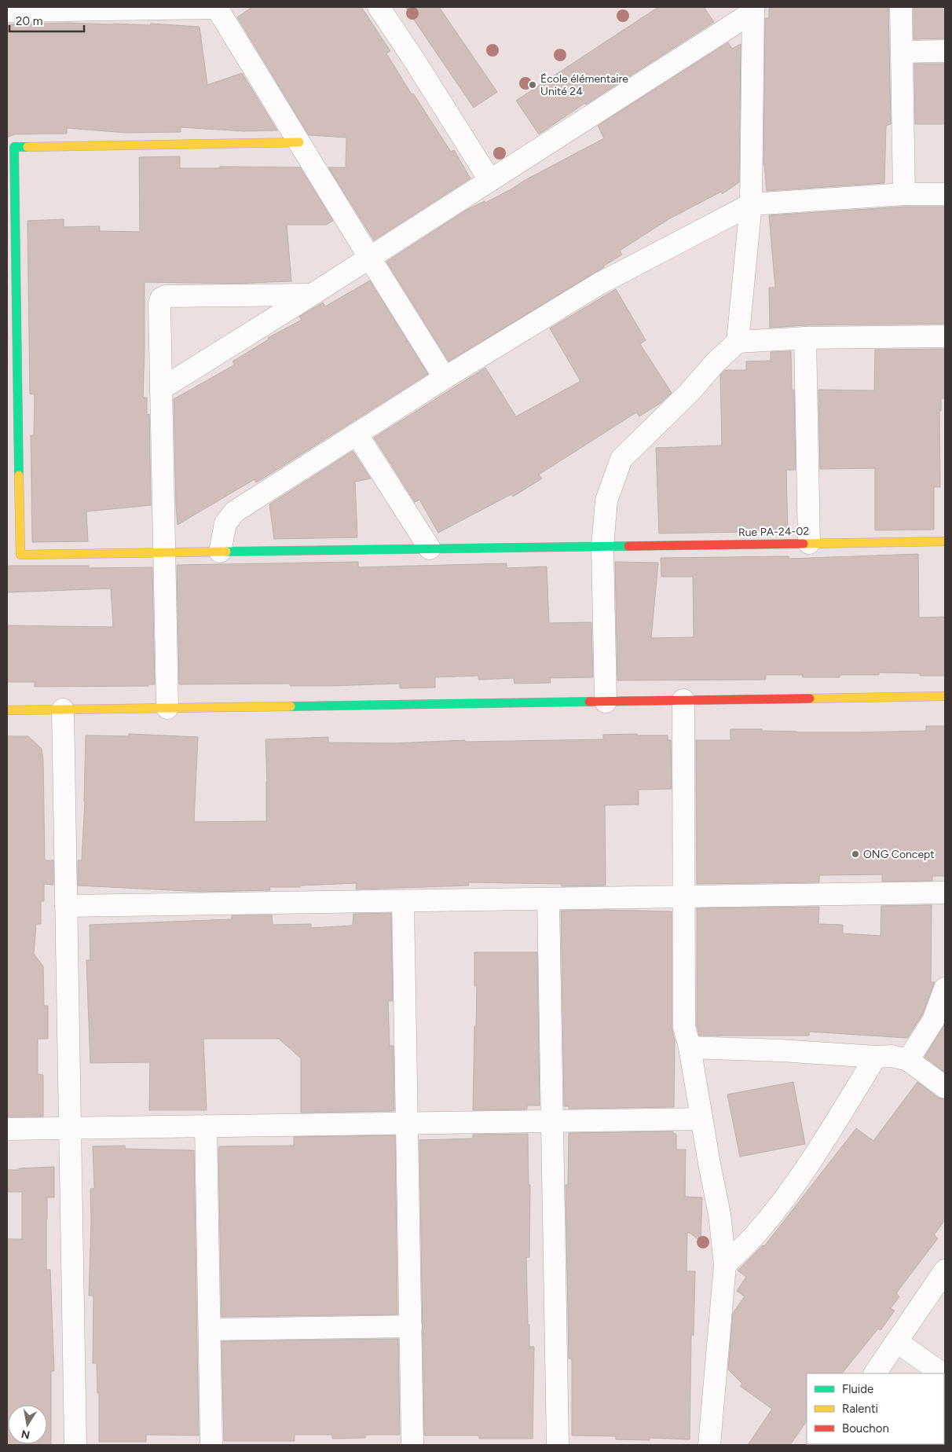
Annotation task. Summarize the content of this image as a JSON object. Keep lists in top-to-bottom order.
{
  "streets": {
    "street": ["Rue PA-24-02"]
  },
  "places": ["École élémentaire Unité 24", "ONG Concept"],
  "legend": ["Fluide", "Ralenti", "Bouchon"],
  "scale_bar": "20 m",
  "north": "bottom"
}
